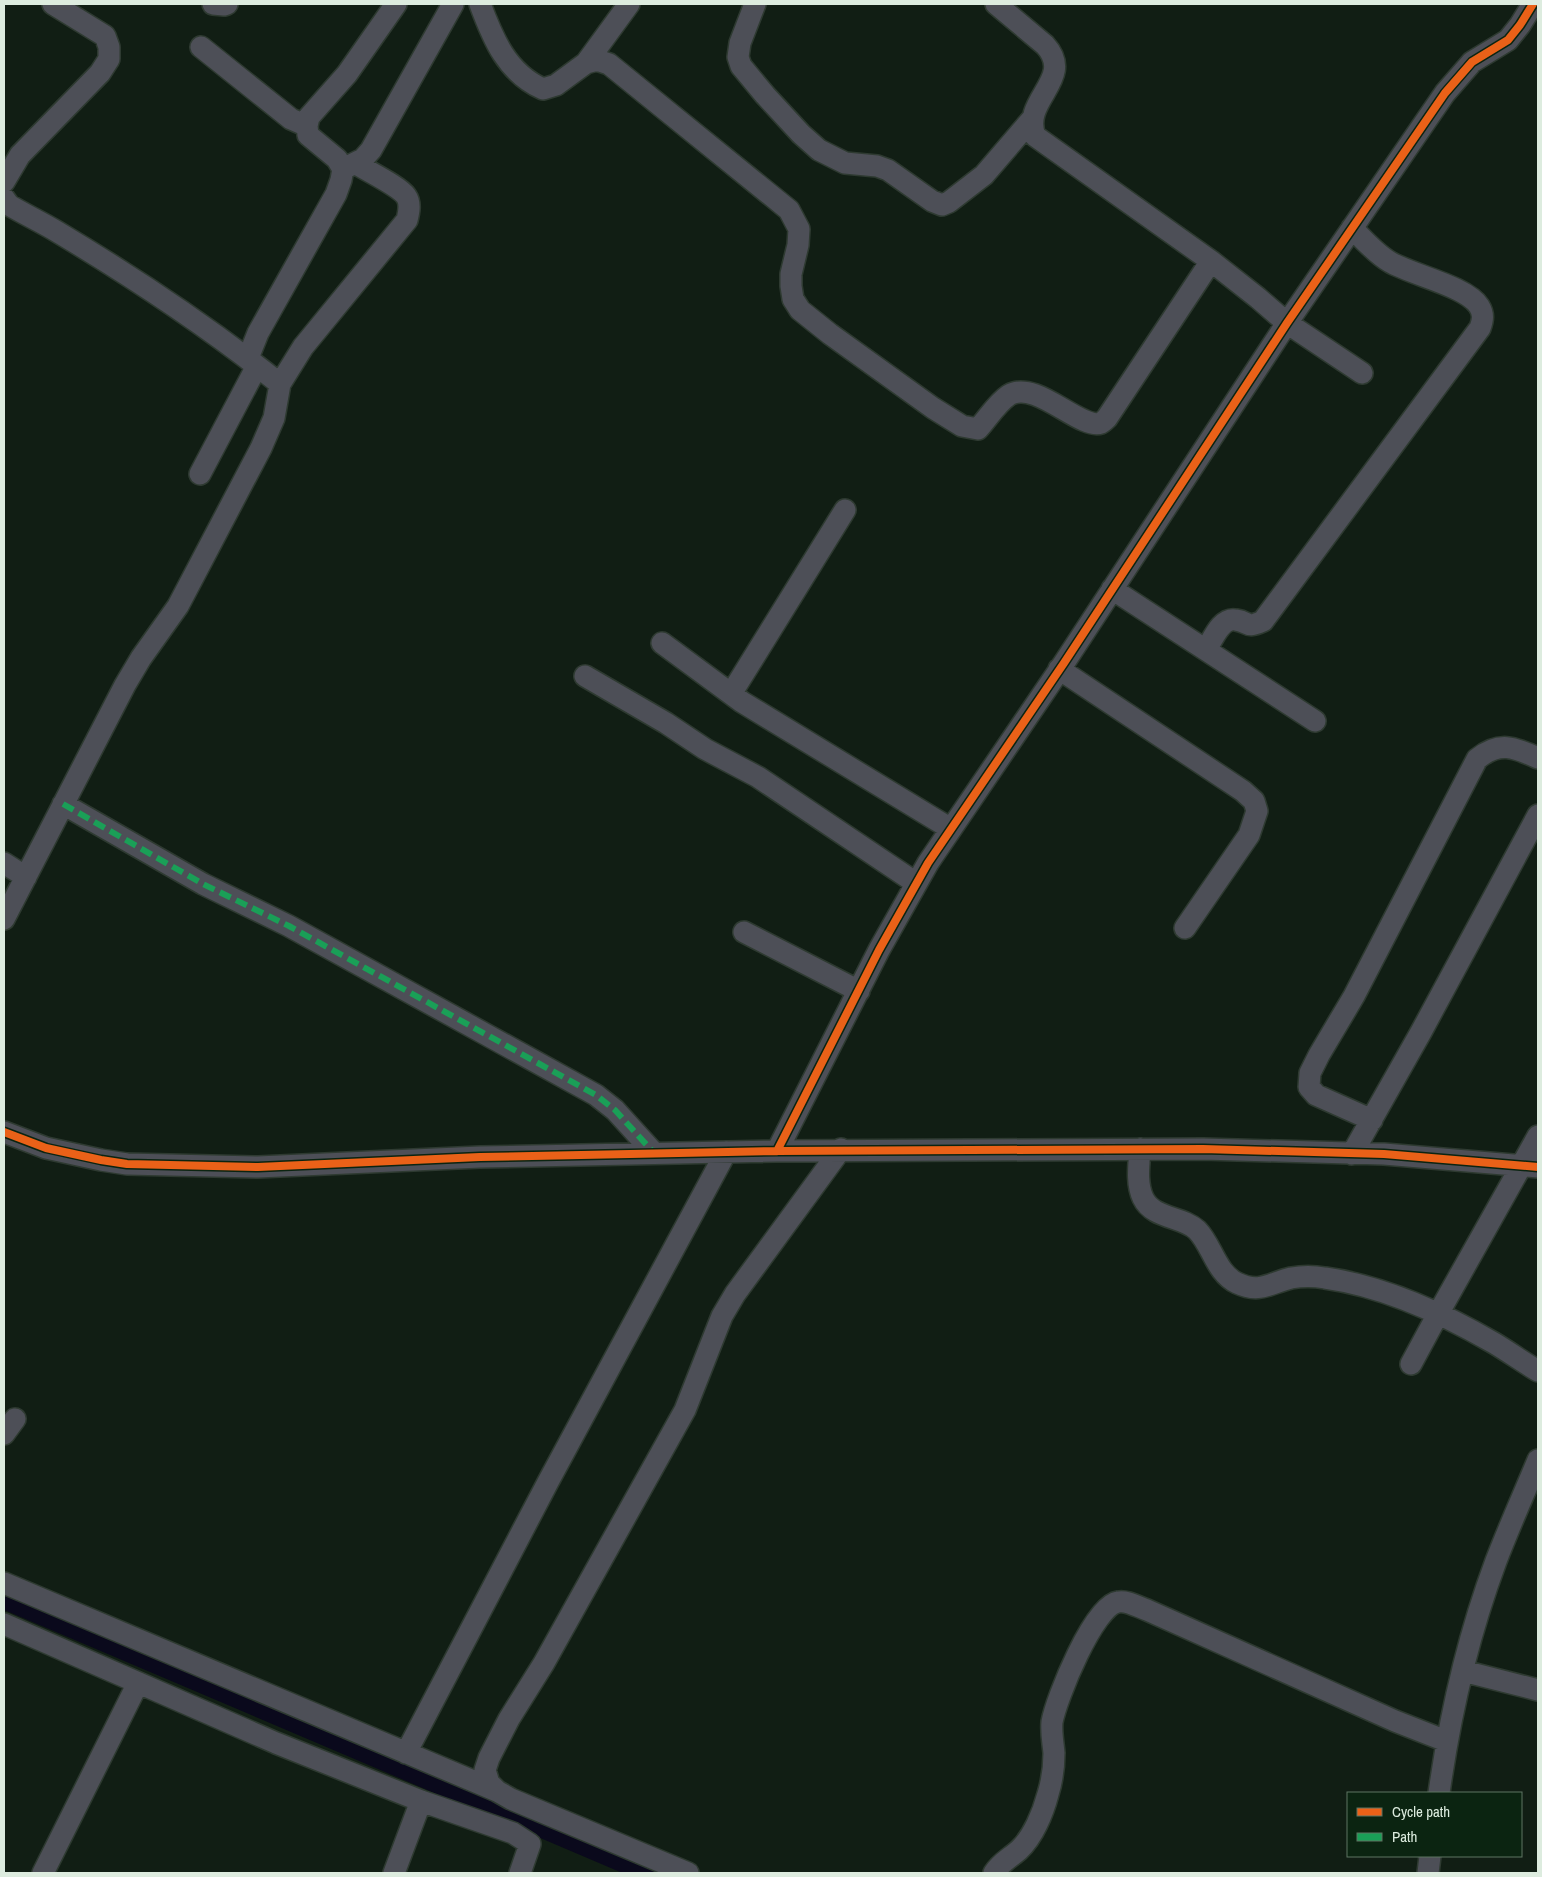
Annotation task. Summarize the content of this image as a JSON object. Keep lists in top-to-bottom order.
{
  "legend": ["Cycle path", "Path"]
}
